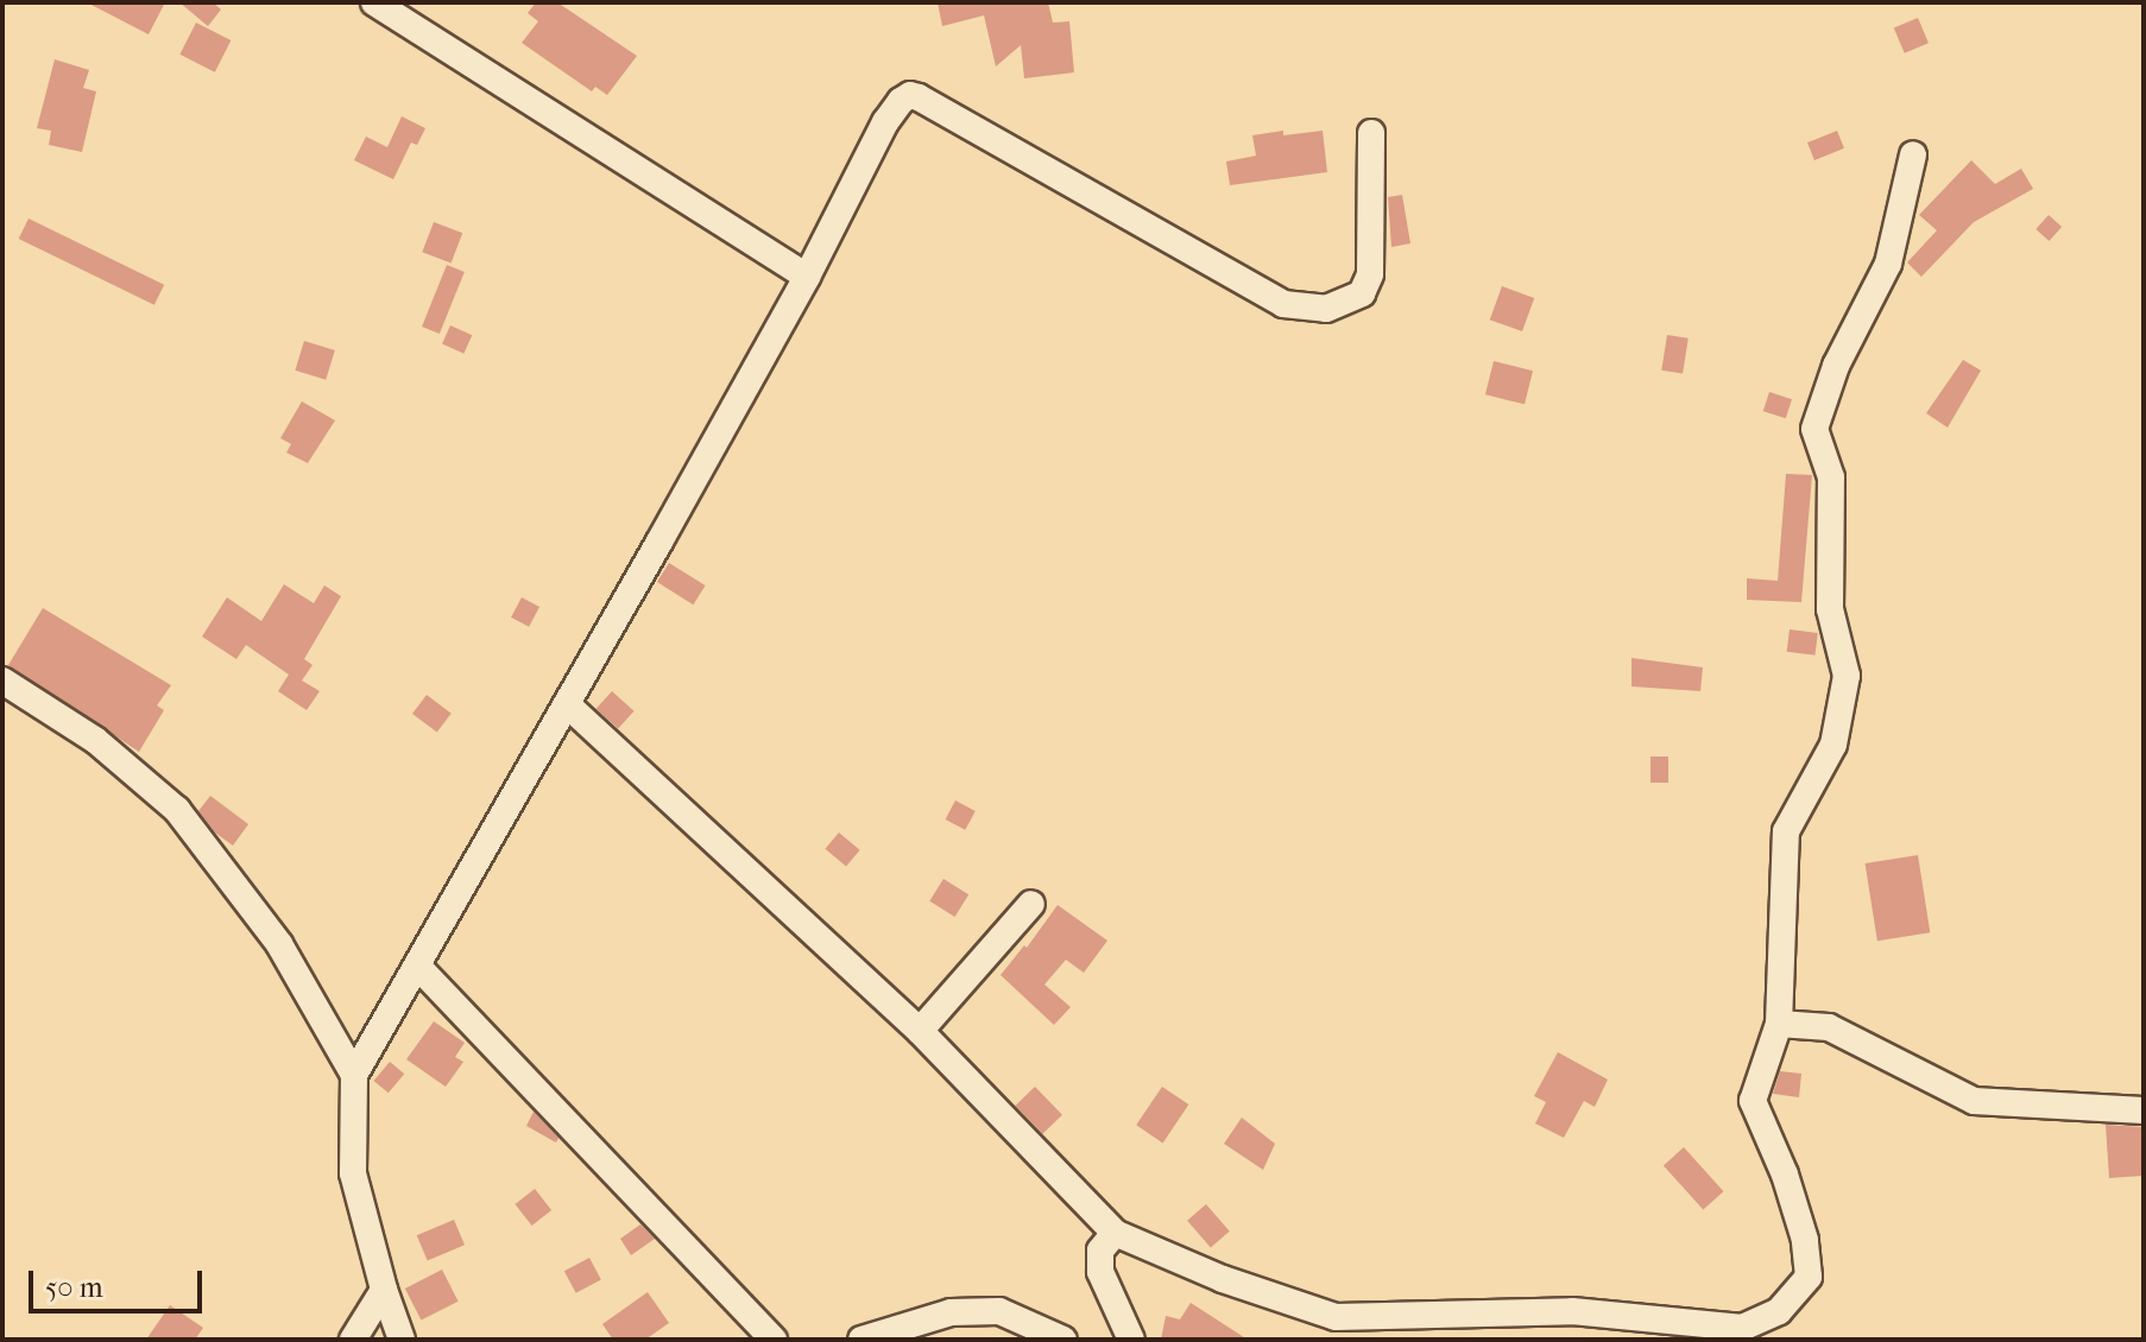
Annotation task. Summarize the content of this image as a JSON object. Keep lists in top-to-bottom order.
{
  "scale_bar": "50 m"
}
